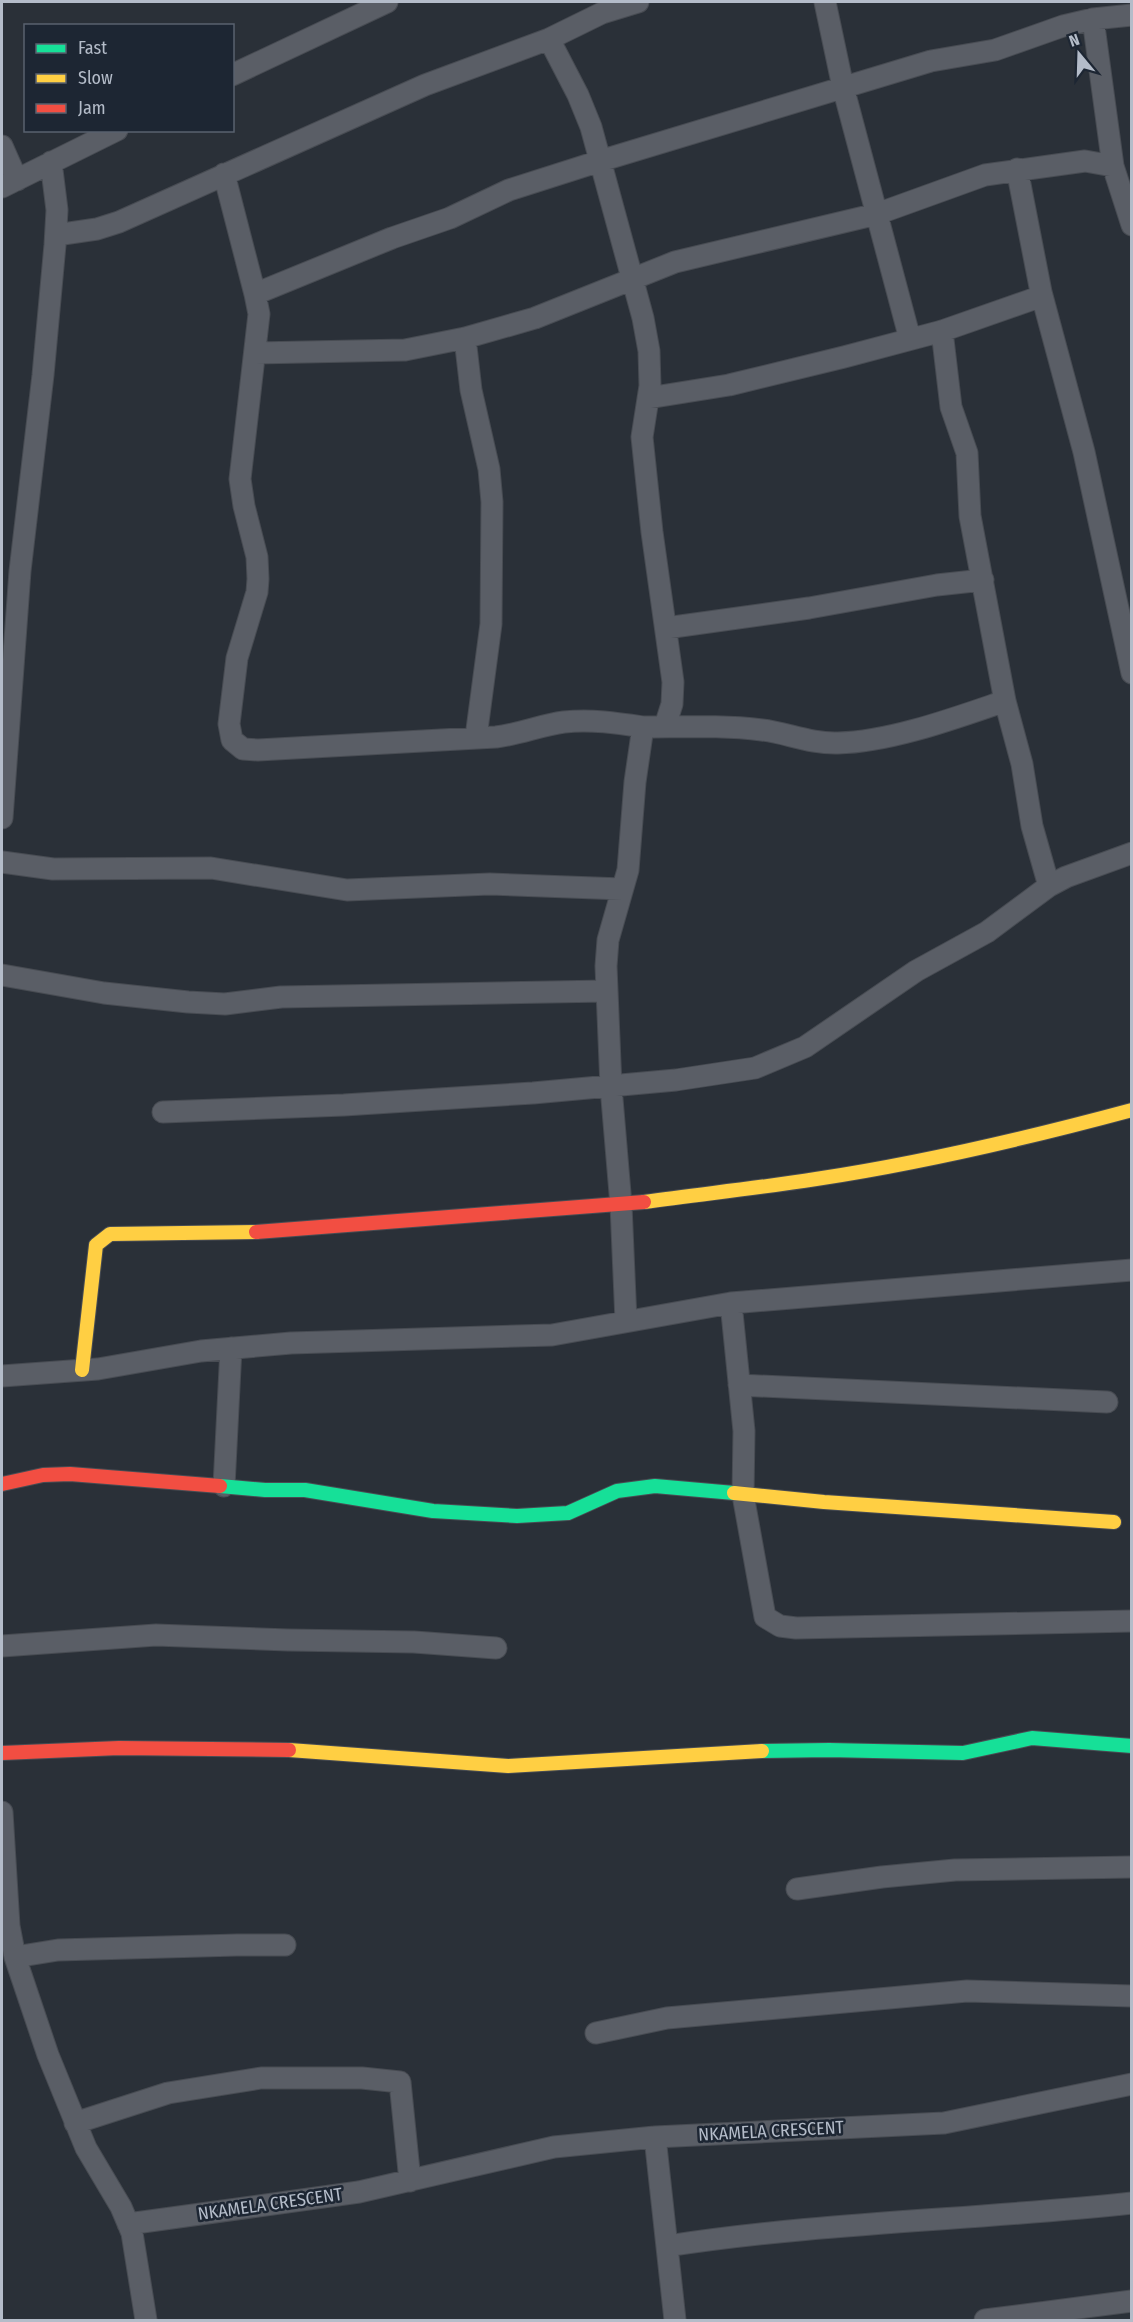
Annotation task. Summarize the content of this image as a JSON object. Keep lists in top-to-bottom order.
{
  "streets": {
    "street": ["NKAMELA CRESCENT"]
  },
  "legend": ["Fast", "Slow", "Jam"],
  "north": "top"
}
